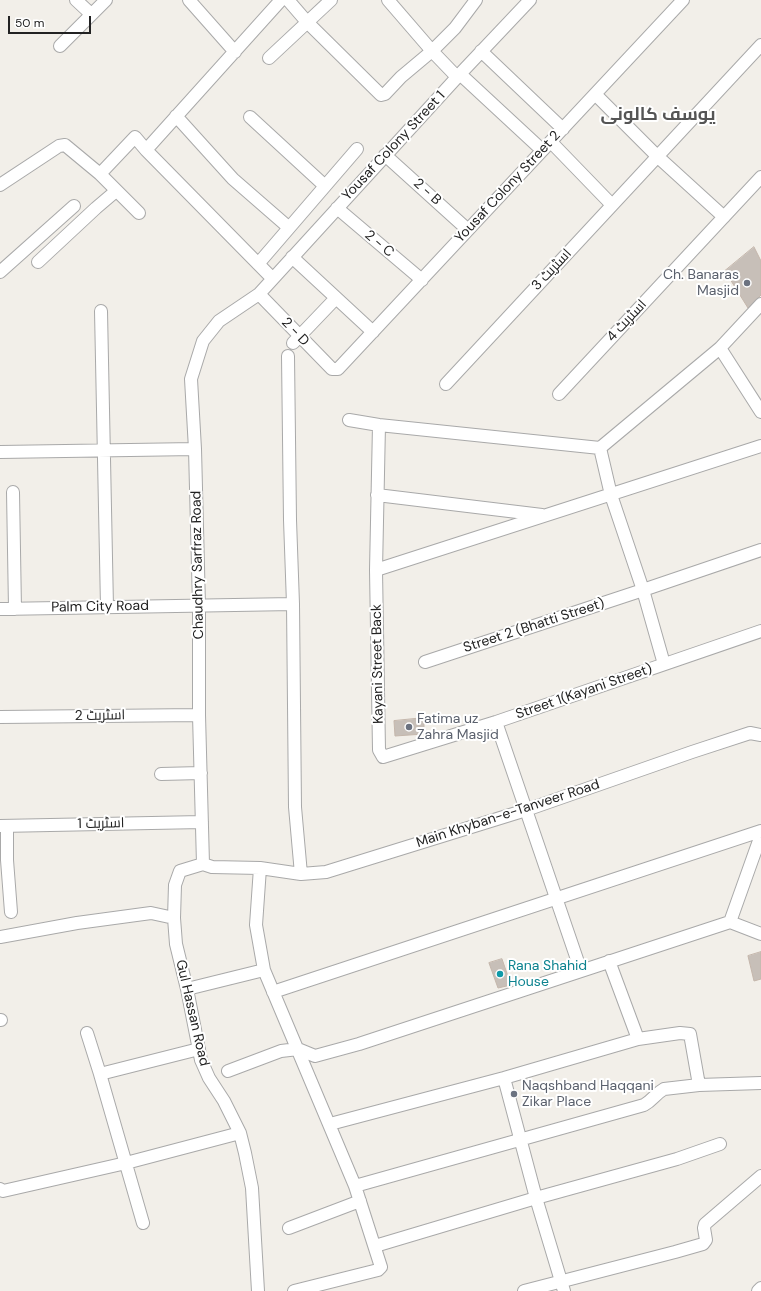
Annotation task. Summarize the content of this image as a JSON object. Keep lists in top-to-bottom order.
{
  "streets": {
    "street": [
      "Yousaf Colony Street 1",
      "Yousaf Colony Street 2",
      "2 - B",
      "2 - C",
      "اسٹریٹ 3",
      "اسٹریٹ 4",
      "2 - D",
      "Chaudhry Sarfraz Road",
      "Palm City Road",
      "Street 2 (Bhatti Street)",
      "Kayani Street Back",
      "Street 1(Kayani Street)",
      "اسٹریٹ 2",
      "Main Khyban-e-Tanveer Road",
      "اسٹریٹ 1",
      "Gul Hassan Road"
    ]
  },
  "crossings": [
    ["Yousaf Colony Street 1", "2 - B"],
    ["Yousaf Colony Street 1", "2 - C"],
    ["Yousaf Colony Street 1", "2 - D"],
    ["Yousaf Colony Street 1", "Chaudhry Sarfraz Road"],
    ["Yousaf Colony Street 2", "2 - B"],
    ["Yousaf Colony Street 2", "2 - C"],
    ["Yousaf Colony Street 2", "2 - D"],
    ["2 - D", "Chaudhry Sarfraz Road"],
    ["Chaudhry Sarfraz Road", "Palm City Road"],
    ["Chaudhry Sarfraz Road", "اسٹریٹ 2"],
    ["Chaudhry Sarfraz Road", "Main Khyban-e-Tanveer Road"],
    ["Chaudhry Sarfraz Road", "اسٹریٹ 1"],
    ["Chaudhry Sarfraz Road", "Gul Hassan Road"],
    ["Kayani Street Back", "Street 1(Kayani Street)"],
    ["Main Khyban-e-Tanveer Road", "Gul Hassan Road"]
  ],
  "districts": ["یوسف کالونی"],
  "places": [
    "Ch. Banaras Masjid",
    "Fatima uz Zahra Masjid",
    "Rana Shahid House",
    "Naqshband Haqqani Zikar Place"
  ],
  "scale_bar": "50 m"
}
